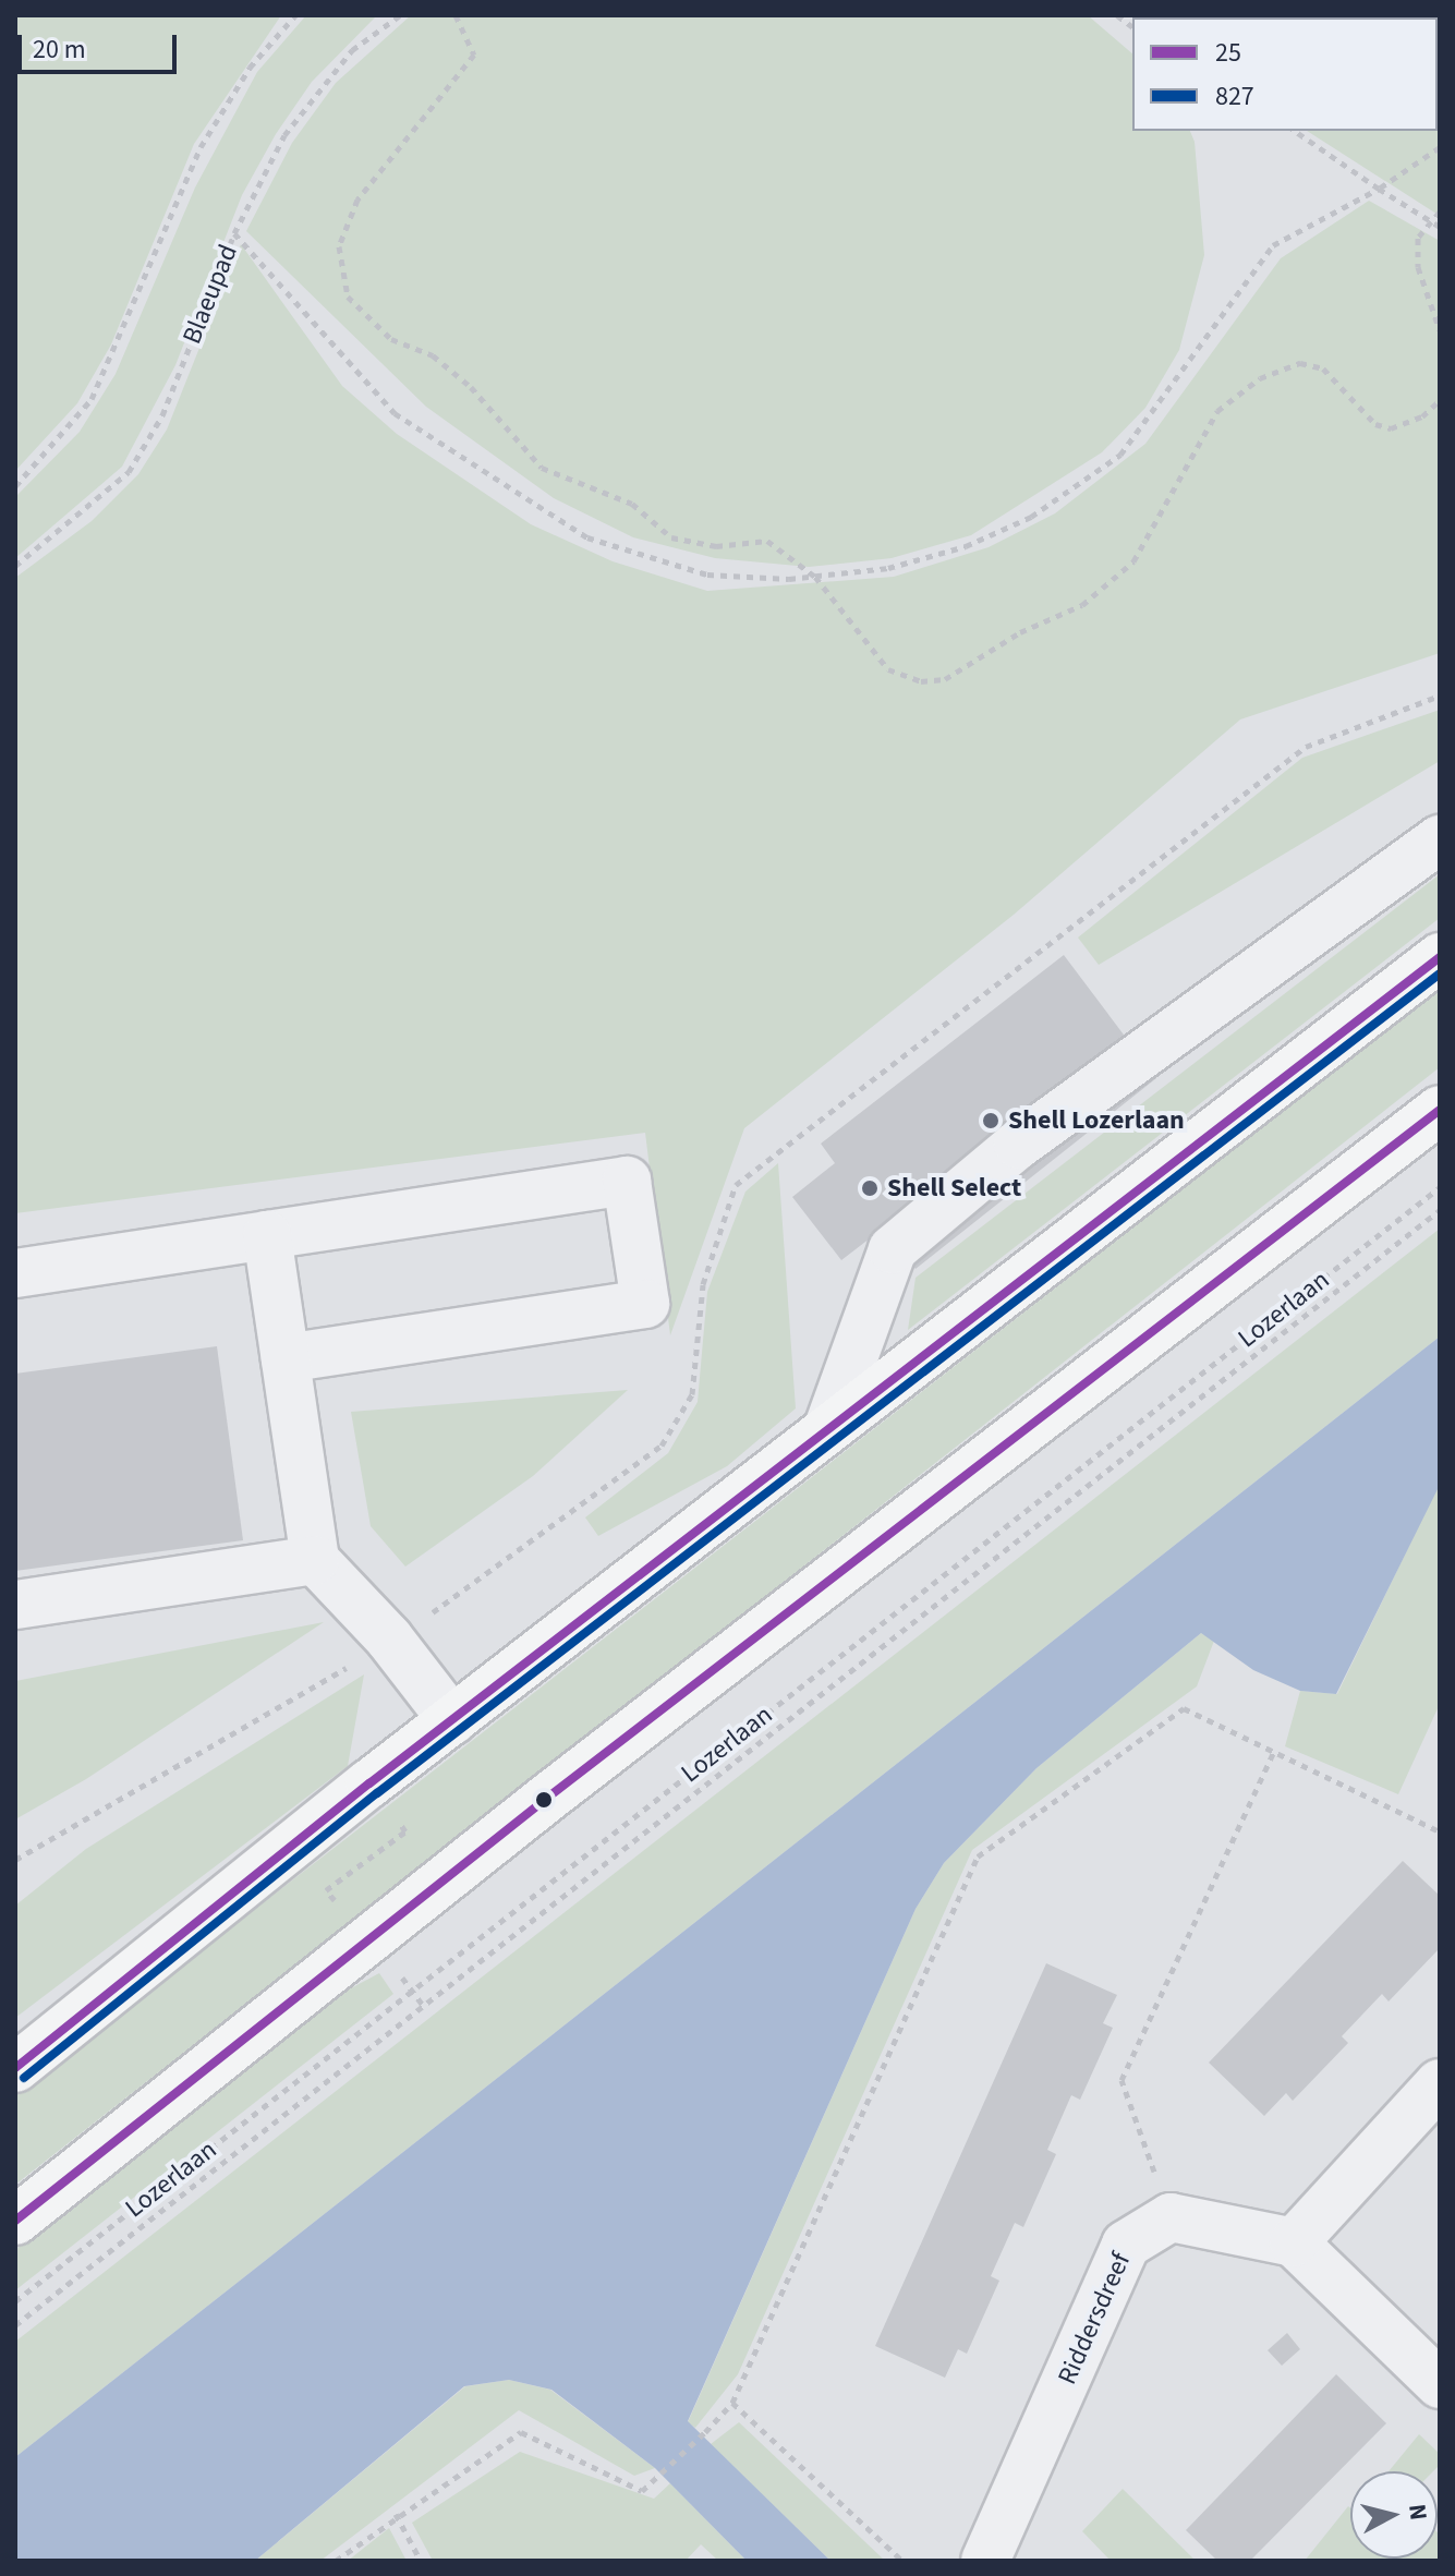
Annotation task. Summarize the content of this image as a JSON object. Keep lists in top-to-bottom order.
{
  "streets": {
    "street": ["Riddersdreef"],
    "path": ["Blaeupad", "Lozerlaan"]
  },
  "places": ["Shell Lozerlaan", "Shell Select"],
  "lines": ["transit line 25", "transit line 827"],
  "legend": ["25", "827"],
  "scale_bar": "20 m",
  "north": "right"
}
